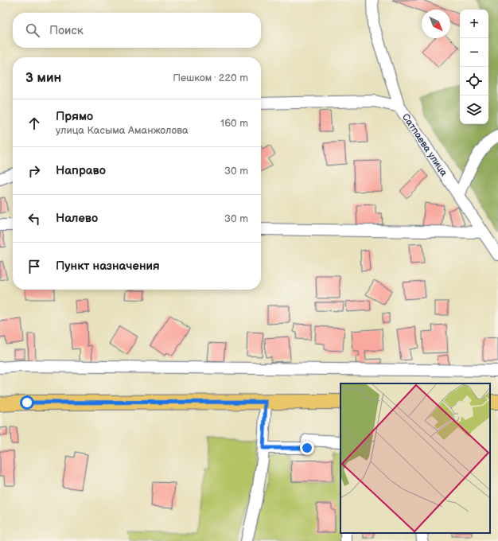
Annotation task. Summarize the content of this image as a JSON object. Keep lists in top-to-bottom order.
{
  "streets": {
    "street": ["Сатпаева улица"]
  },
  "north": "bottom right",
  "page": {
    "map_buttons": ["+", "−"],
    "search": "Поиск",
    "heading": ["3 мин", "Пешком · 220 m"],
    "list": [
      ["Прямо", "улица Касыма Аманжолова", "160 m"],
      ["Направо", "30 m"],
      ["Налево", "30 m"],
      "Пункт назначения"
    ]
  }
}
